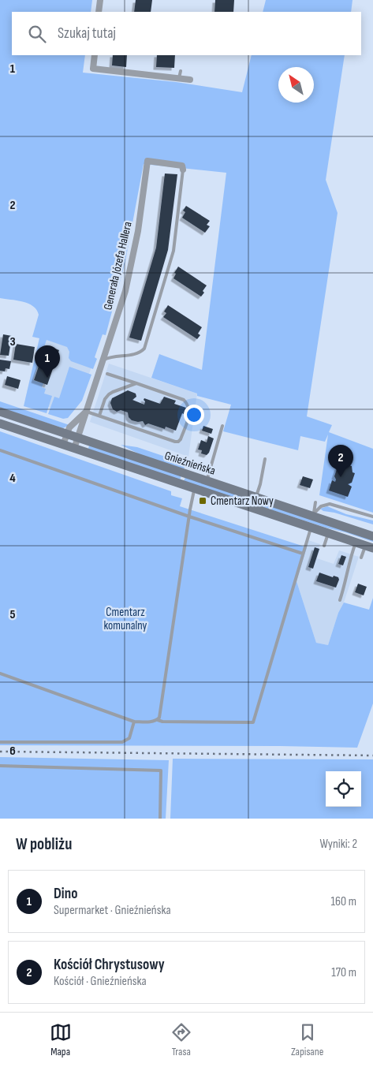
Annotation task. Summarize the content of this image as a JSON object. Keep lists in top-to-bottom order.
{
  "streets": {
    "main road": ["Gnieźnieńska"],
    "street": ["Generała Józefa Hallera"]
  },
  "crossings": [
    ["Generała Józefa Hallera", "Gnieźnieńska"]
  ],
  "parks": ["Cmentarz komunalny"],
  "places": {
    "transit": ["Cmentarz Nowy"]
  },
  "north": "top left",
  "page": {
    "search": "Szukaj tutaj",
    "pins": ["1", "2"],
    "heading": ["W pobliżu", "Wyniki: 2"],
    "list": [
      {
        "mark": "1",
        "name": "Dino",
        "note": "Supermarket · Gnieźnieńska",
        "value": "160 m"
      },
      {
        "mark": "2",
        "name": "Kościół Chrystusowy",
        "note": "Kościół · Gnieźnieńska",
        "value": "170 m"
      }
    ],
    "nav": ["Mapa", "Trasa", "Zapisane"]
  },
  "grid": {
    "rows": [
      "1",
      "2",
      "3",
      "4",
      "5",
      "6"
    ]
  }
}
